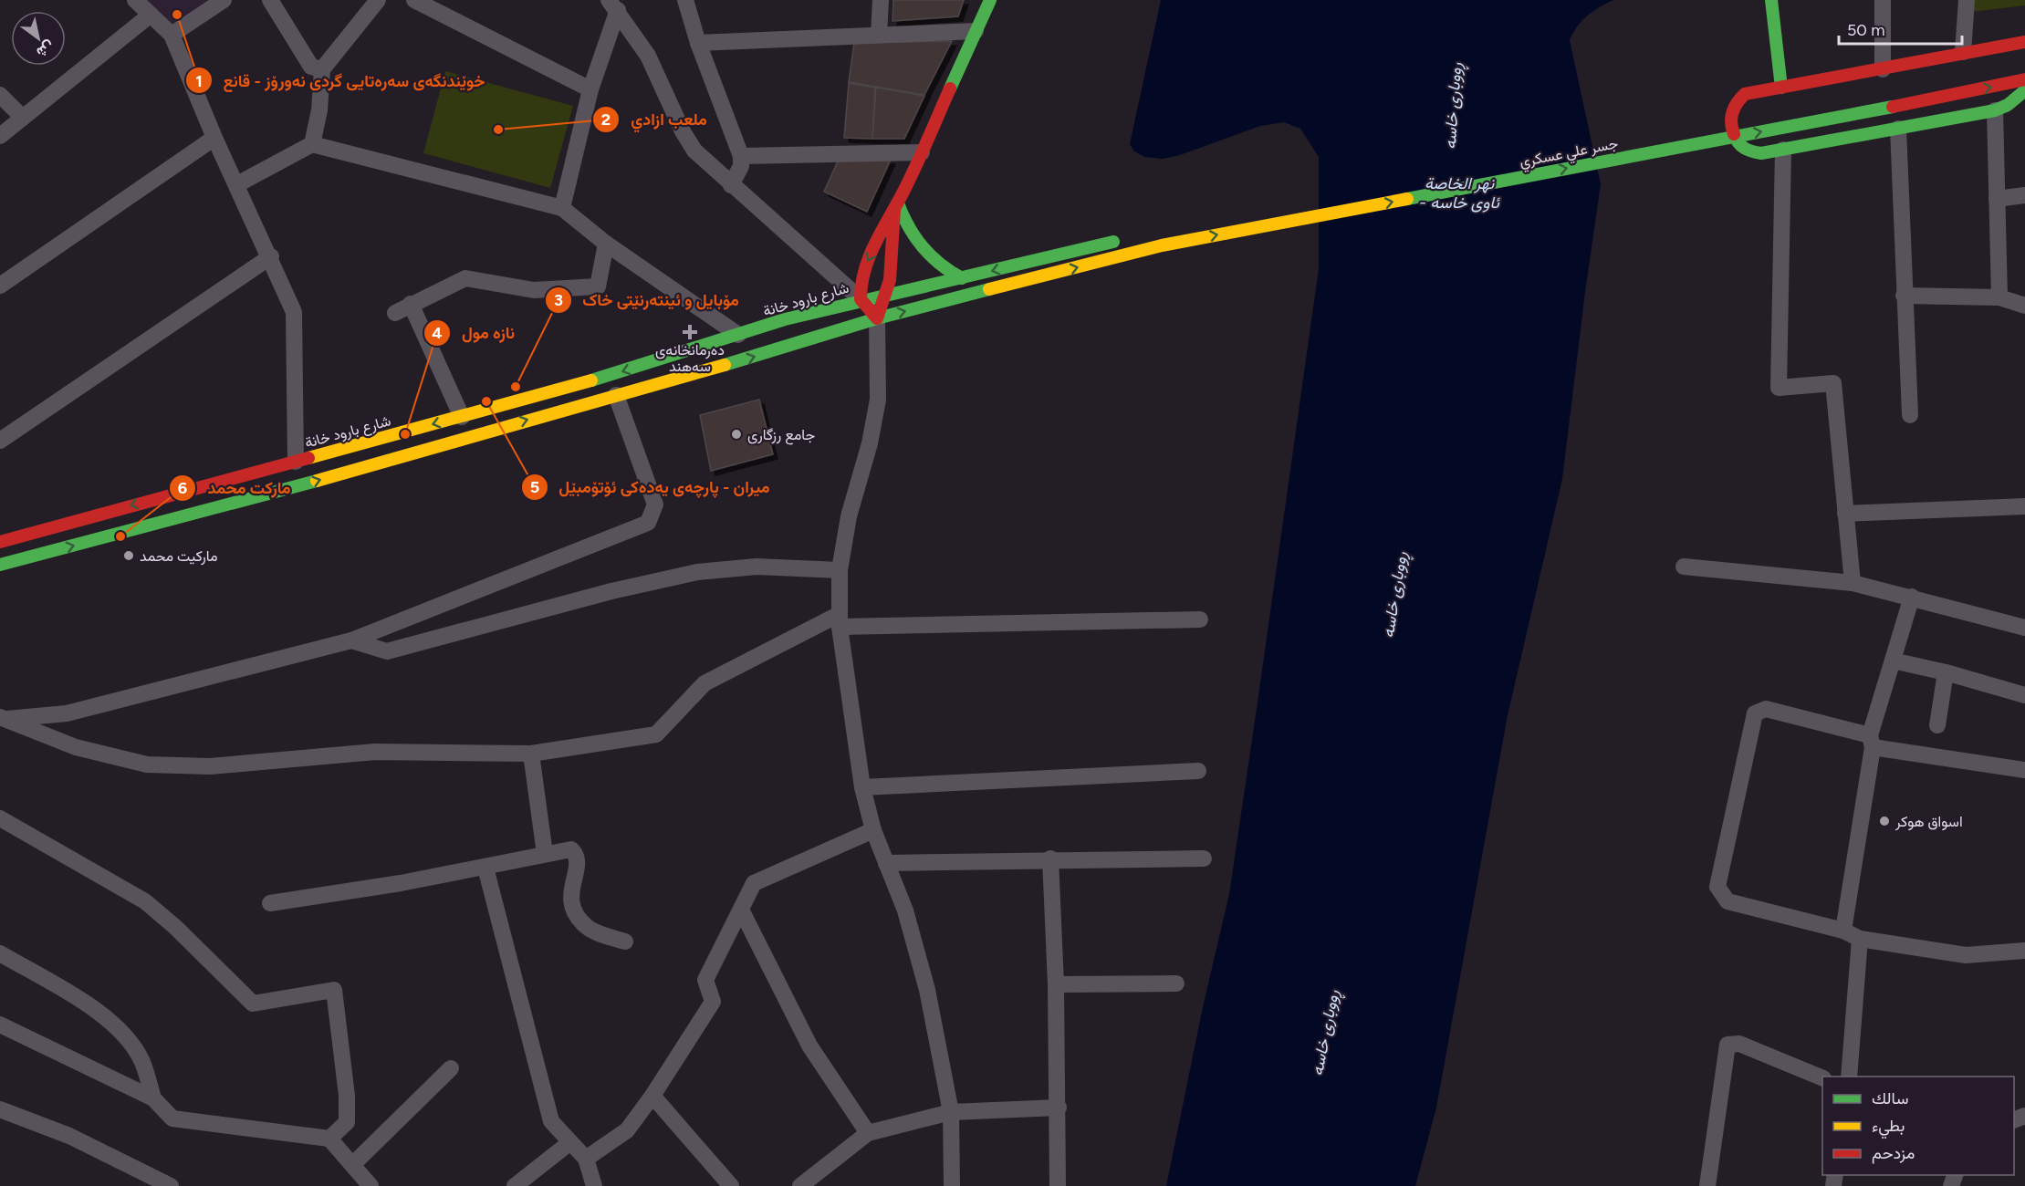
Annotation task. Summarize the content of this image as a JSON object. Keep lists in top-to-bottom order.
{
  "streets": {
    "main road": ["جسر علي عسكري", "شارع بارود خانة"]
  },
  "water": ["ڕووباری خاسە", "نهر الخاصة - ئاوی خاسە"],
  "places": {
    "other": [
      "خوێندنگەی سەرەتایی گردی نەورۆز - قانع",
      "ملعب ازادي",
      "مۆبایل و ئینتەرنێتی خاک",
      "میران - پارچەی یەدەکی ئۆتۆمبێل",
      "نازه مول",
      "جامع رزگاری",
      "ماركت محمد",
      "ماركيت محمد",
      "اسواق هوكر"
    ],
    "health": ["دەرمانخانەی سەهند"]
  },
  "legend": ["سالك", "بطيء", "مزدحم"],
  "scale_bar": "50 m",
  "north": "bottom right"
}
